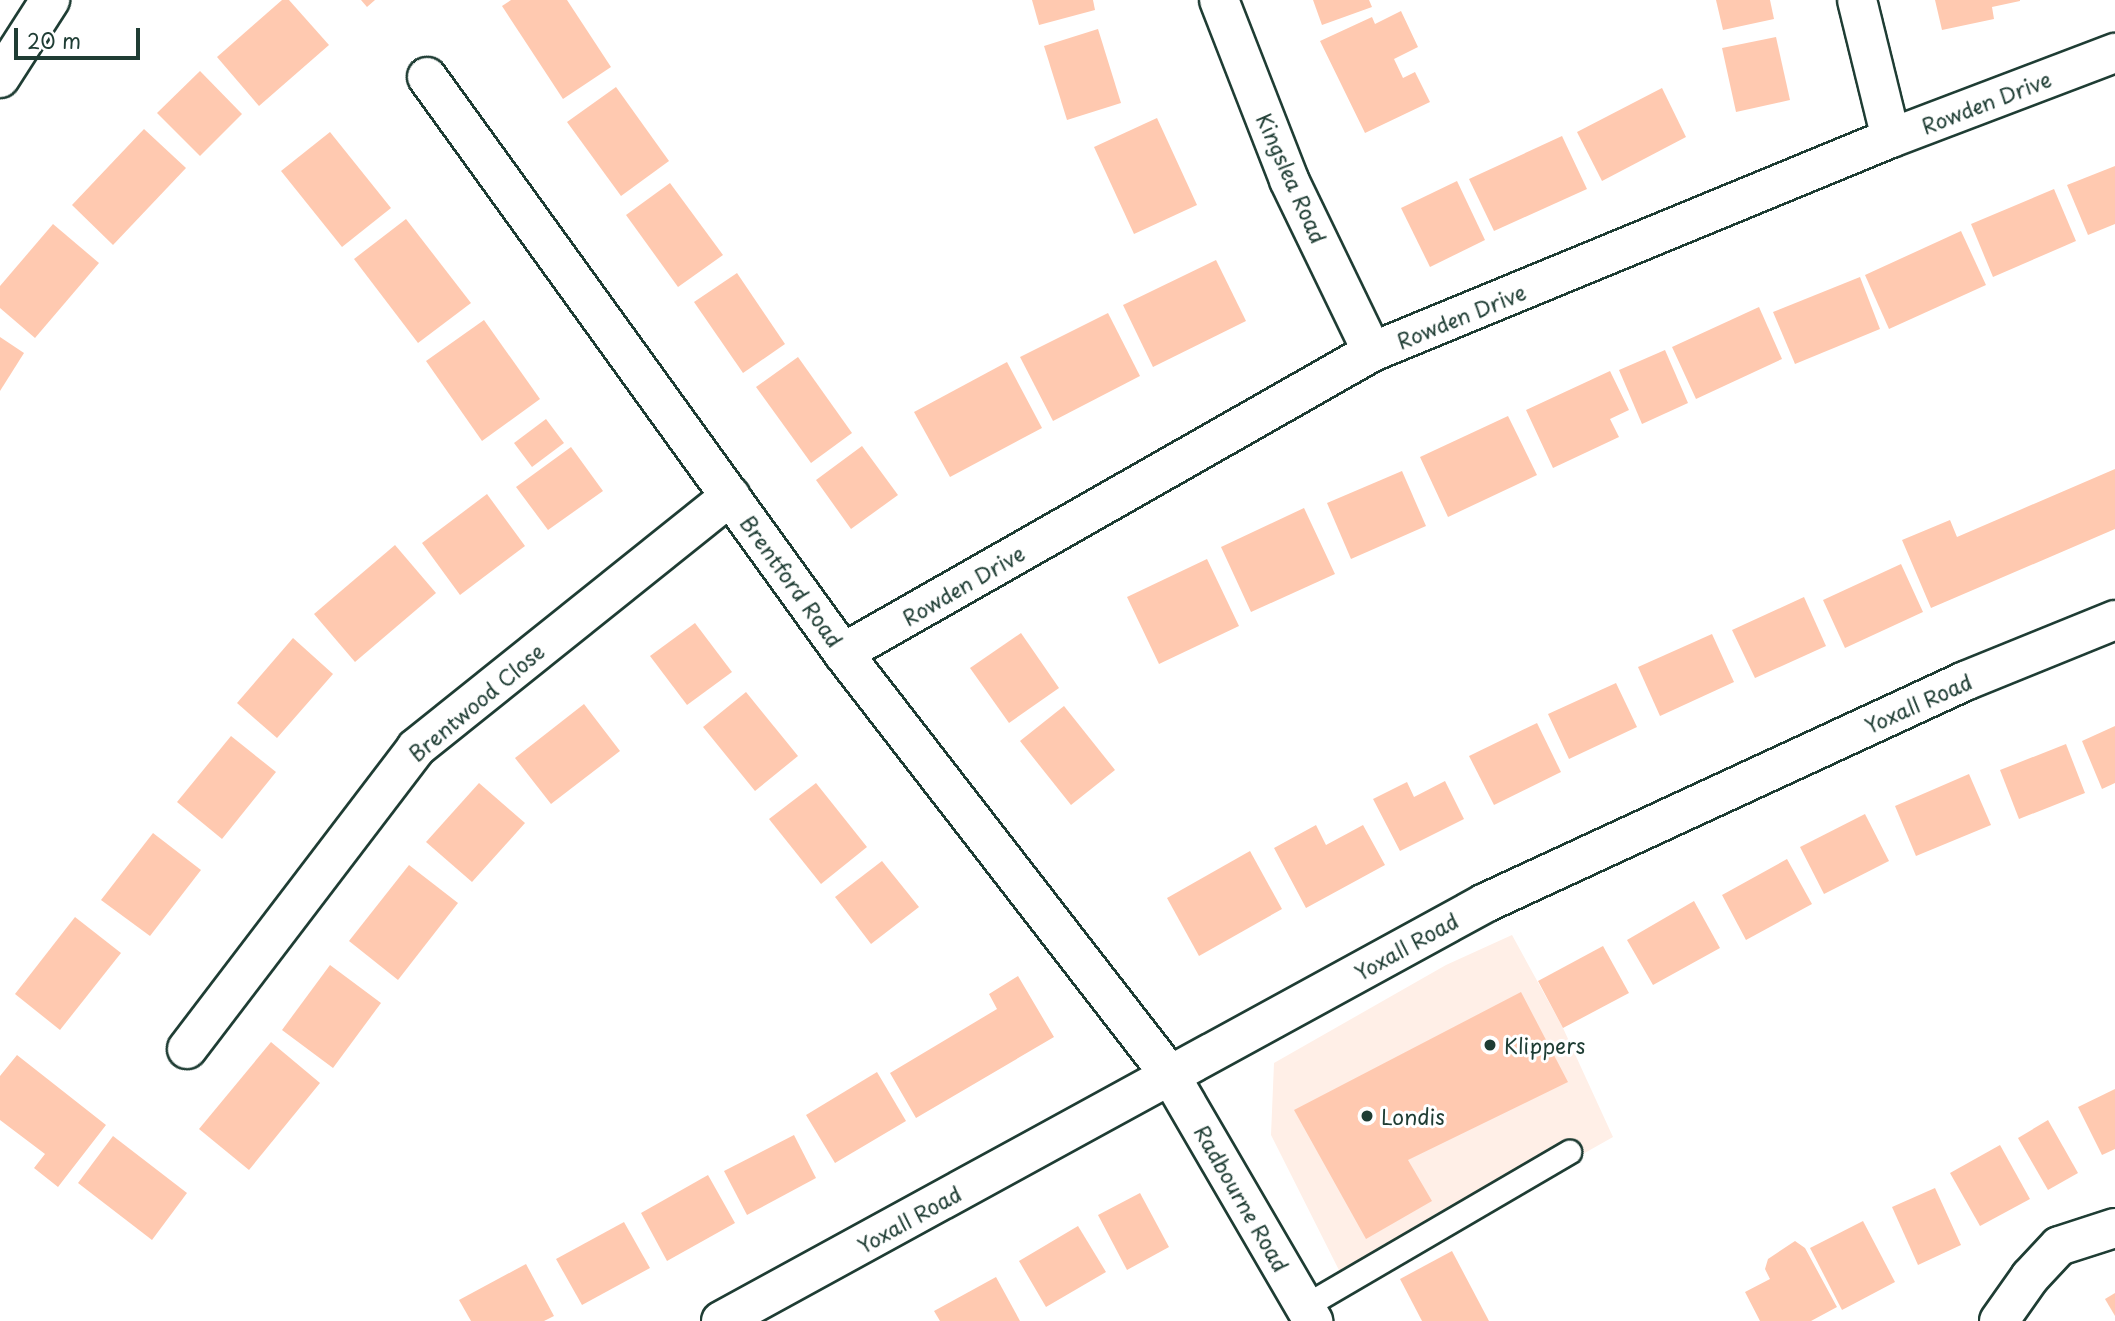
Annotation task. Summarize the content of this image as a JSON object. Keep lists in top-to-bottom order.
{
  "streets": {
    "street": [
      "Rowden Drive",
      "Kingslea Road",
      "Brentford Road",
      "Brentwood Close",
      "Yoxall Road",
      "Radbourne Road"
    ]
  },
  "crossings": [
    ["Rowden Drive", "Kingslea Road"],
    ["Rowden Drive", "Brentford Road"],
    ["Brentford Road", "Brentwood Close"],
    ["Brentford Road", "Yoxall Road"],
    ["Brentford Road", "Radbourne Road"],
    ["Yoxall Road", "Radbourne Road"]
  ],
  "places": ["Klippers", "Londis"],
  "scale_bar": "20 m"
}
